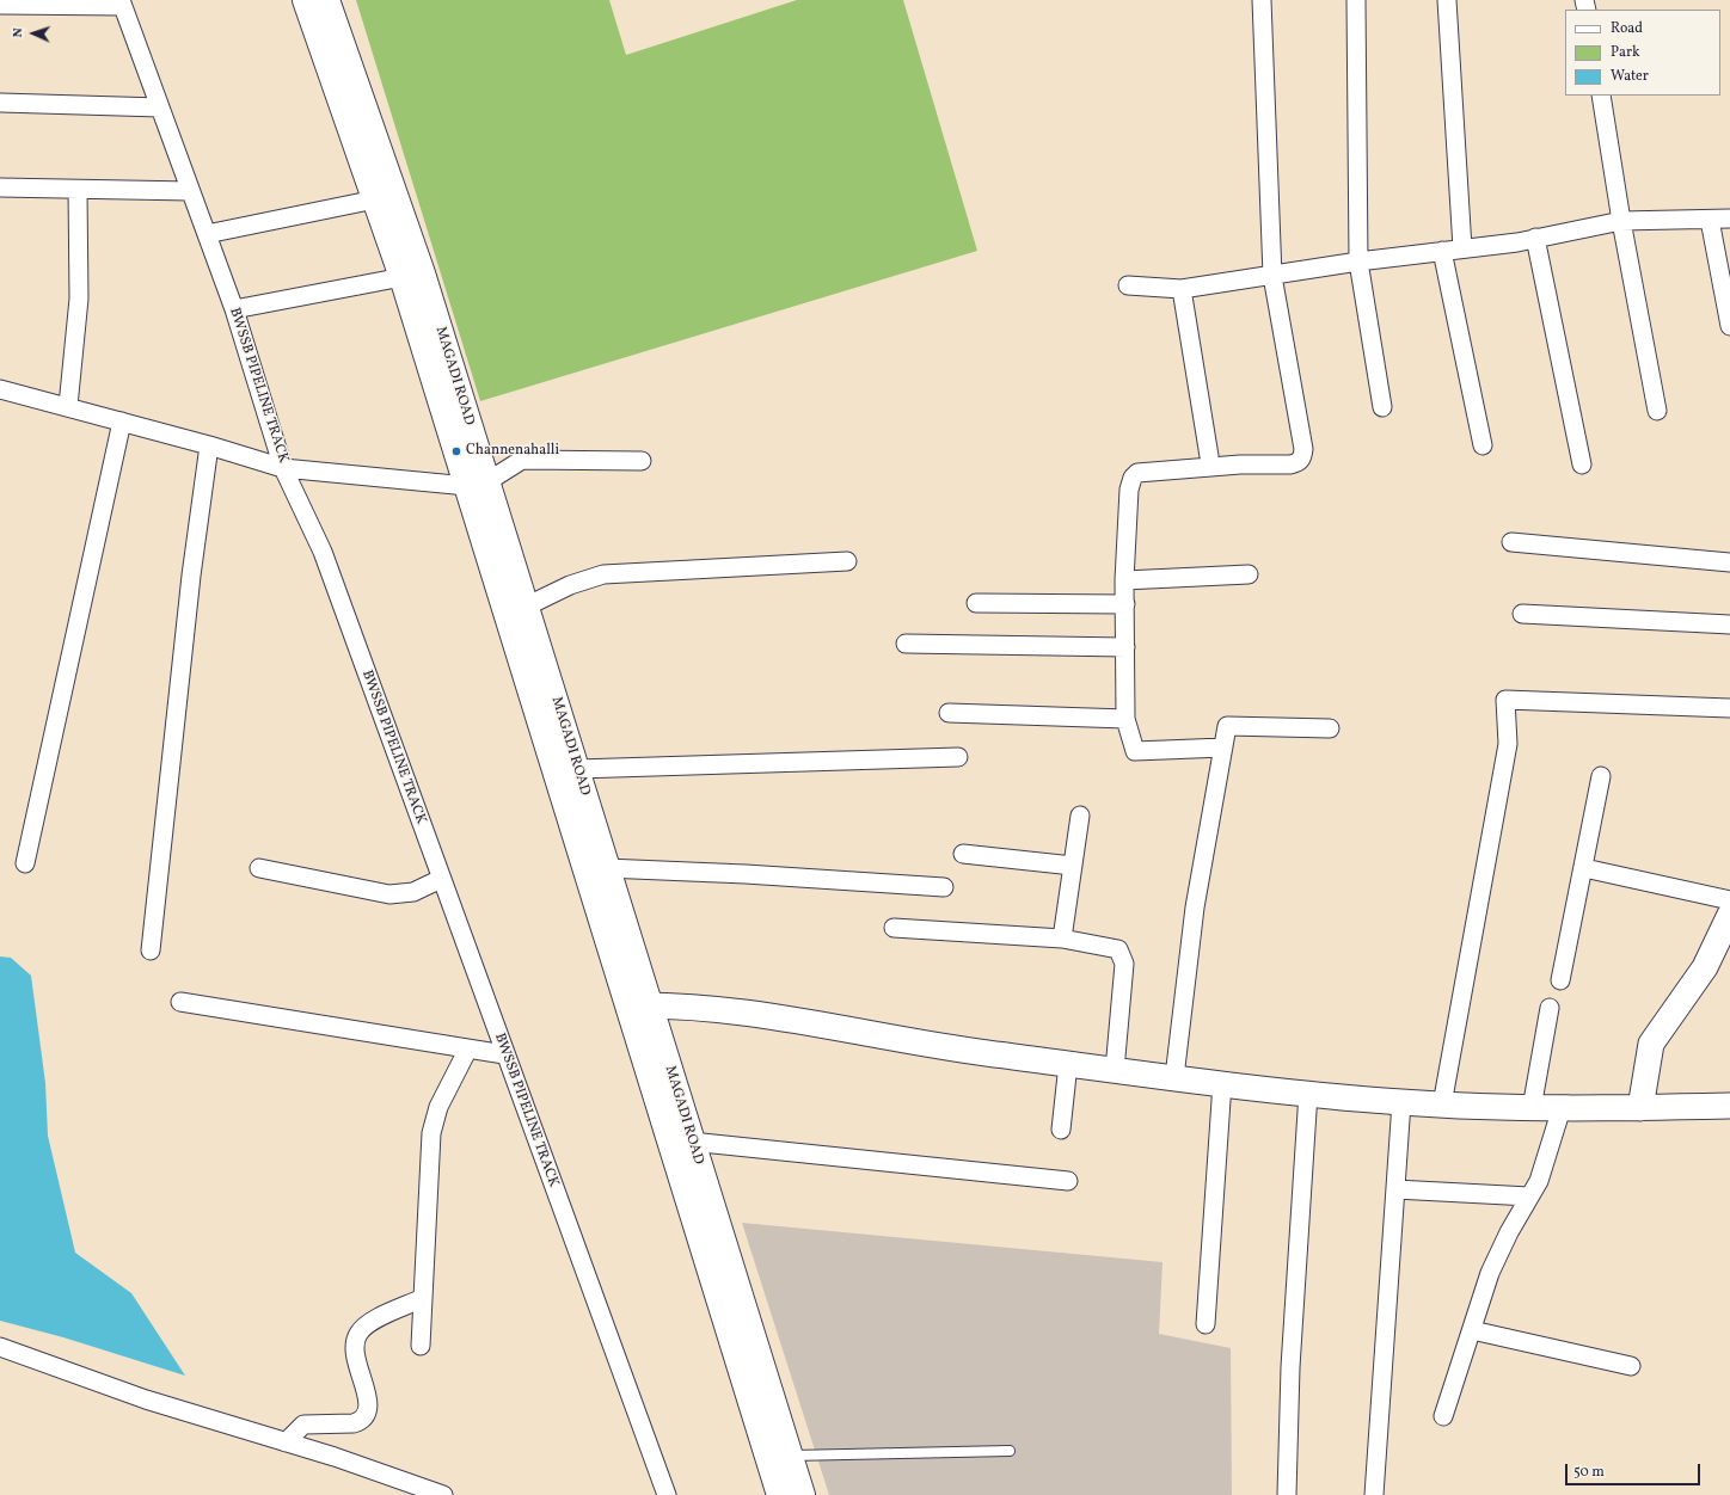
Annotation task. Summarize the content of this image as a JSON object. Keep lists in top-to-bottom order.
{
  "streets": {
    "main road": ["MAGADI ROAD"],
    "street": ["BWSSB PIPELINE TRACK"]
  },
  "places": ["Channenahalli"],
  "legend": ["Road", "Park", "Water"],
  "scale_bar": "50 m",
  "north": "left"
}
